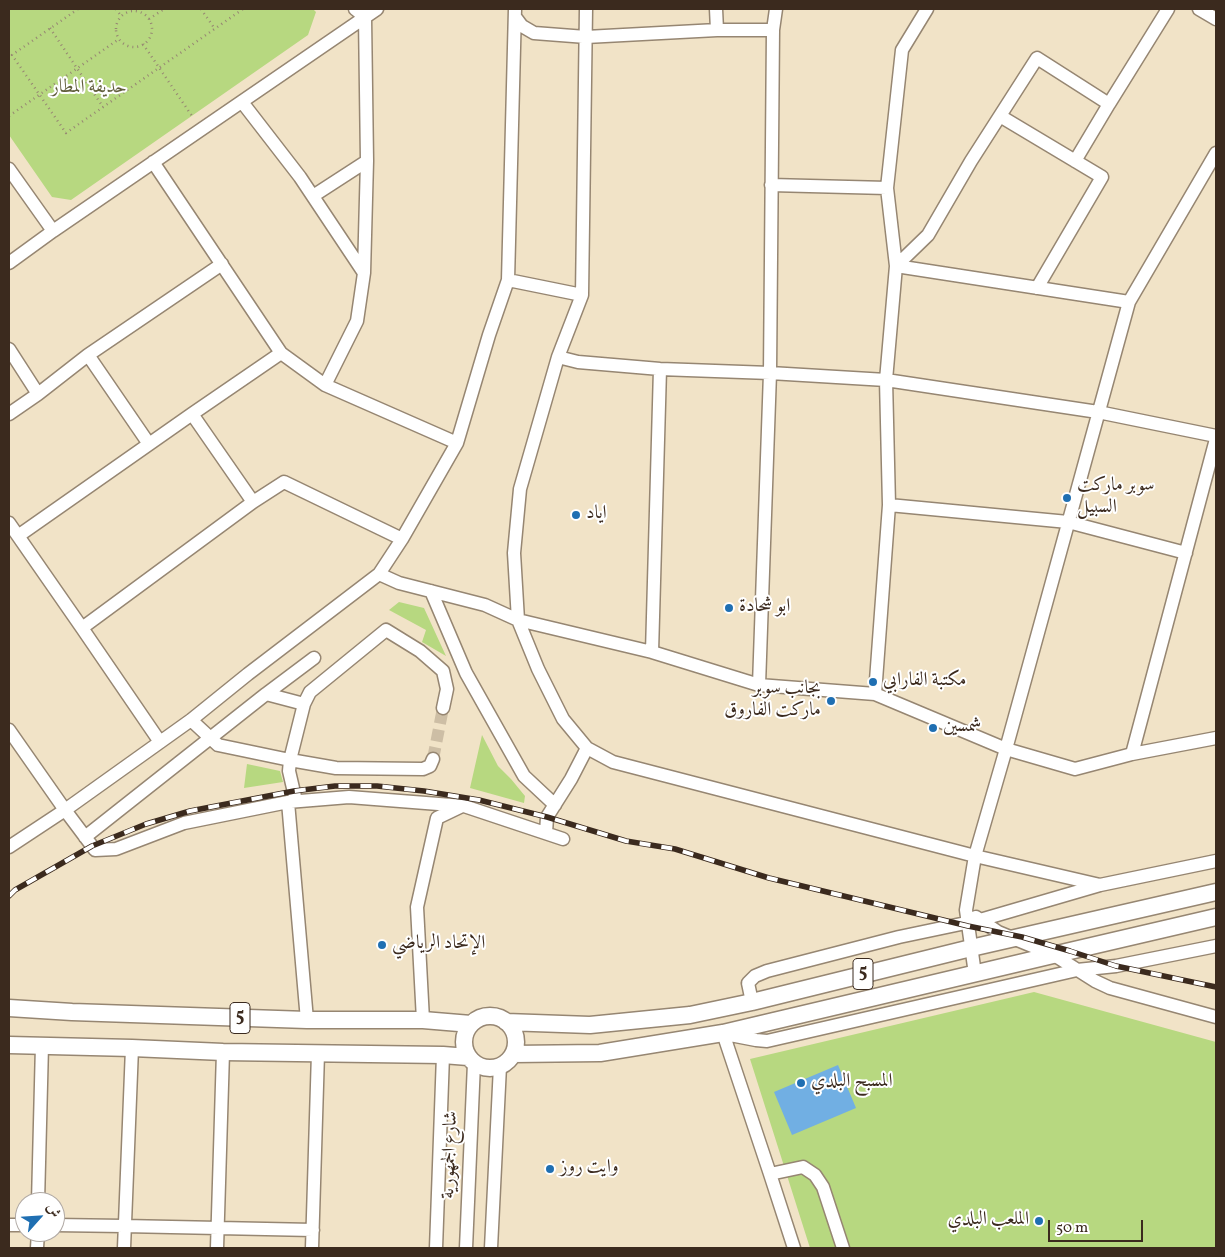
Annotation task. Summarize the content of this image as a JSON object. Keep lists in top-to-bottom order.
{
  "streets": {
    "main road": ["5"],
    "street": ["شارع الجمهورية"]
  },
  "crossings": [
    ["5", "شارع الجمهورية"]
  ],
  "parks": ["حديفة المطار"],
  "places": [
    "سوبر ماركت السبيل",
    "اياد",
    "ابو شحادة",
    "مكتبة الفارابي",
    "بجانب سوبر ماركت الفاروق",
    "شمسين",
    "الإتحاد الرياضي",
    "المسبح البلدي",
    "وايت روز",
    "الملعب البلدي"
  ],
  "scale_bar": "50 m",
  "north": "top right"
}
